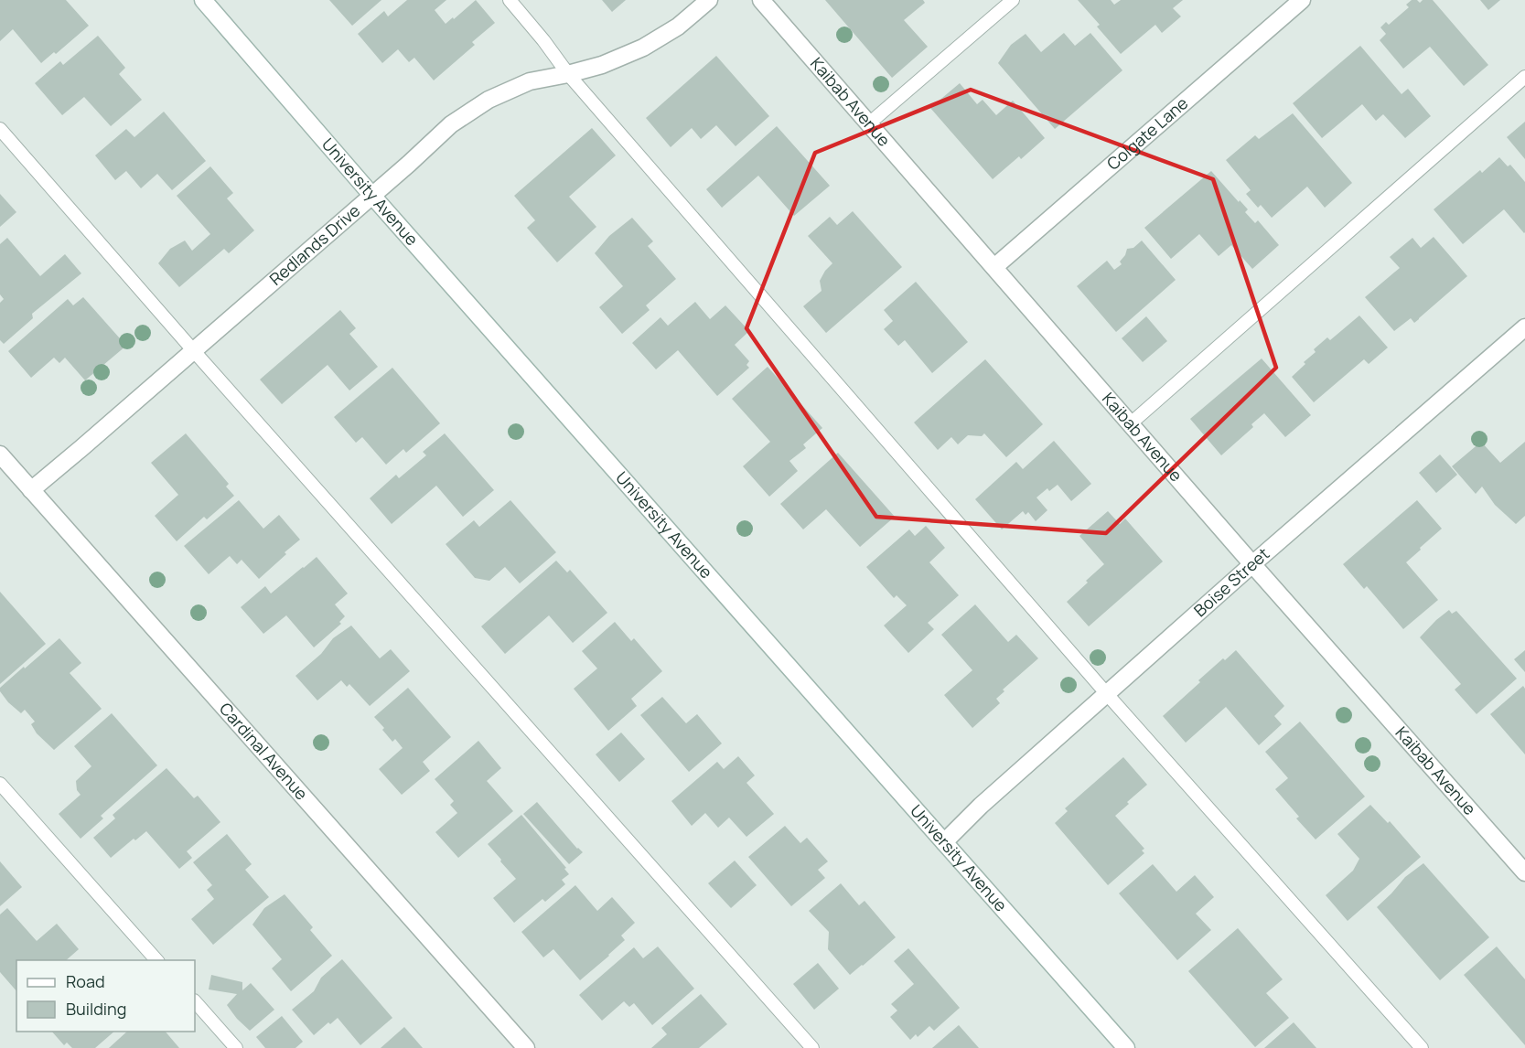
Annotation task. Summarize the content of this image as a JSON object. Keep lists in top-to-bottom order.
{
  "streets": {
    "street": [
      "Kaibab Avenue",
      "Colgate Lane",
      "University Avenue",
      "Redlands Drive",
      "Boise Street",
      "Cardinal Avenue"
    ]
  },
  "crossings": [
    ["Kaibab Avenue", "Colgate Lane"],
    ["Kaibab Avenue", "Boise Street"],
    ["University Avenue", "Redlands Drive"],
    ["University Avenue", "Boise Street"],
    ["Redlands Drive", "Cardinal Avenue"]
  ],
  "legend": ["Road", "Building"]
}
